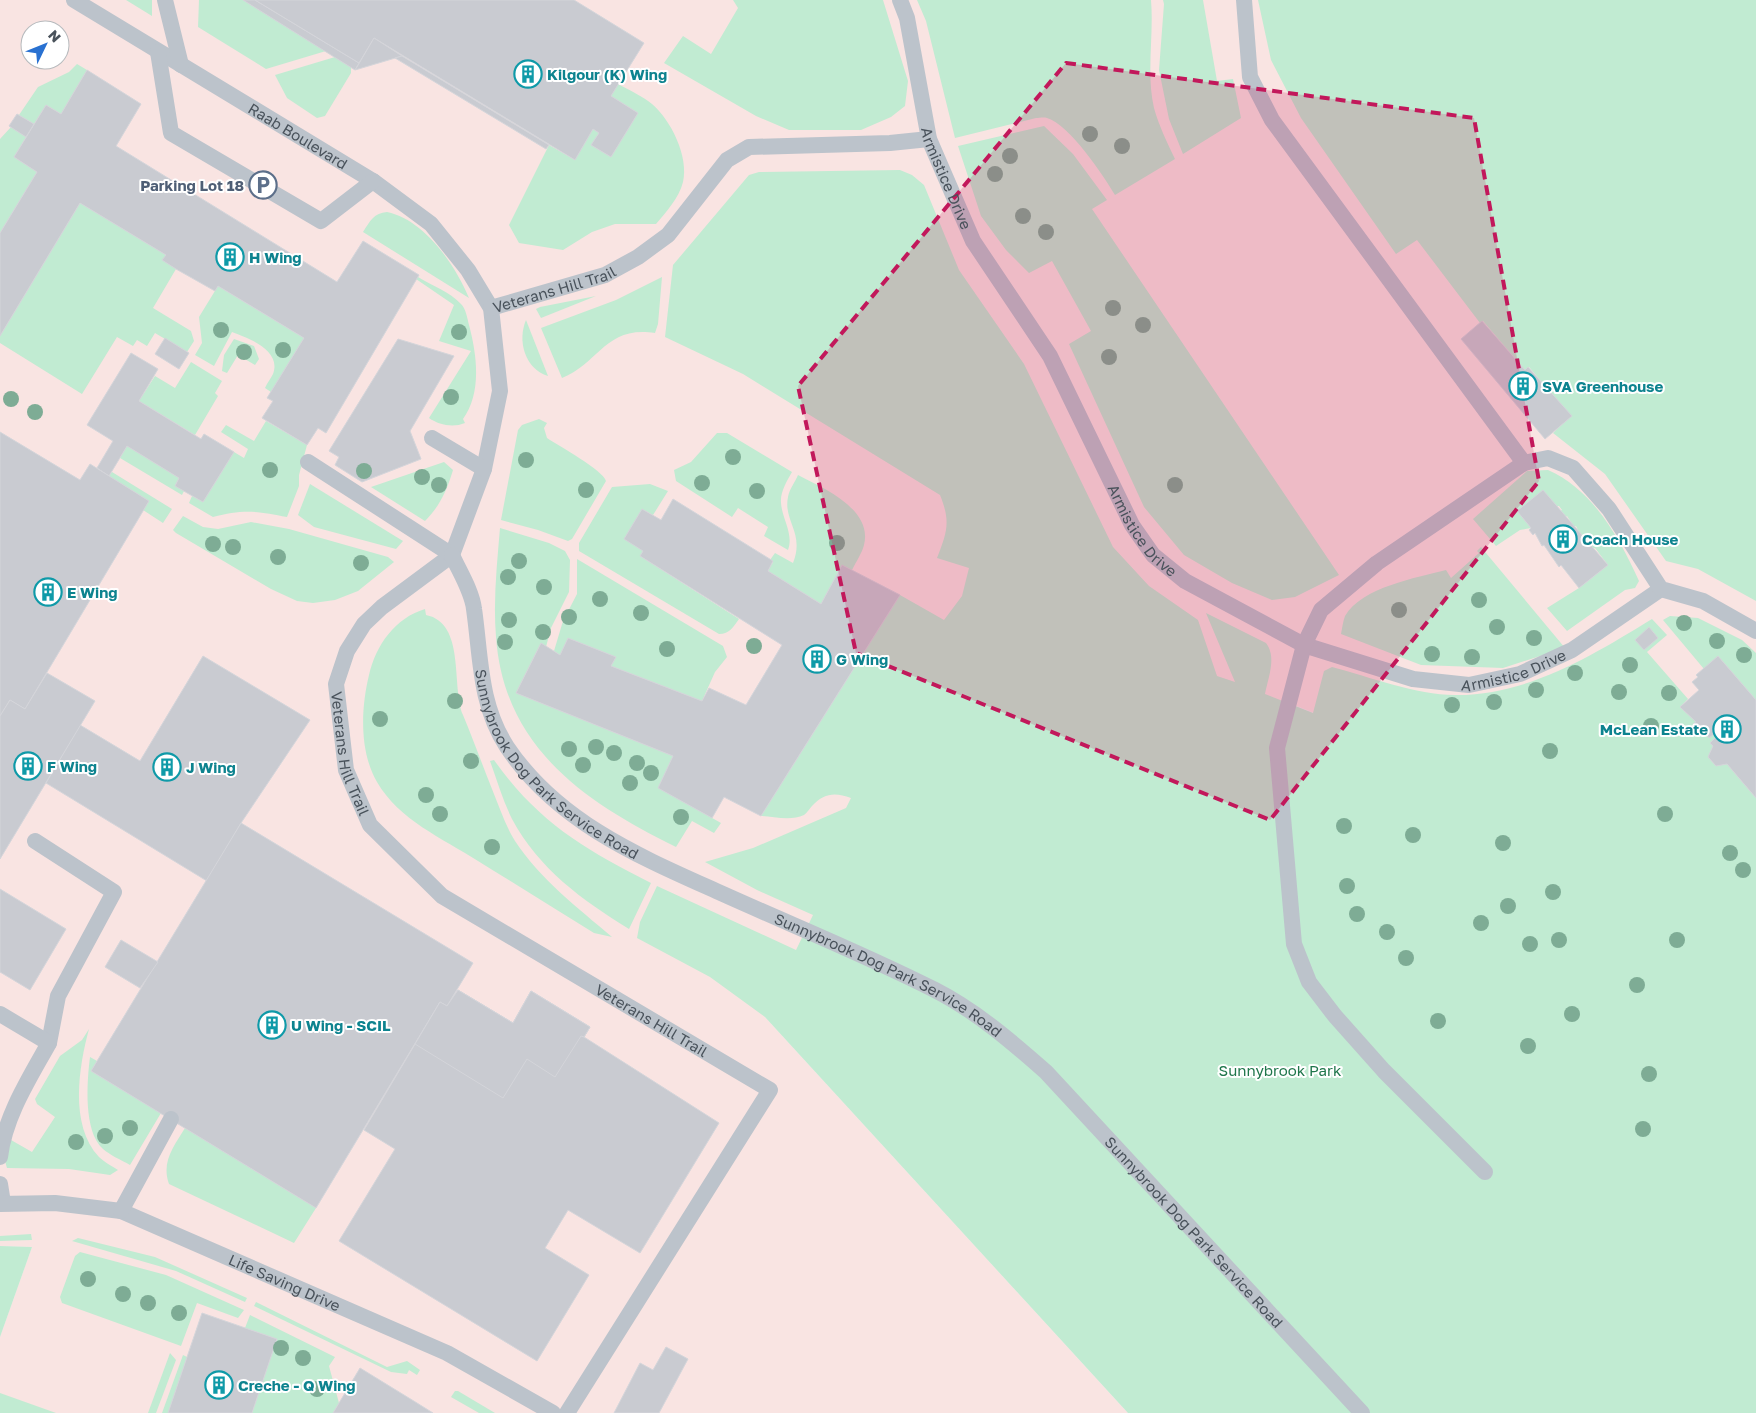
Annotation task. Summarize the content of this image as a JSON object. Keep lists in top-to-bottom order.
{
  "streets": {
    "lane": [
      "Raab Boulevard",
      "Armistice Drive",
      "Veterans Hill Trail",
      "Sunnybrook Dog Park Service Road",
      "Life Saving Drive"
    ]
  },
  "crossings": [
    ["Raab Boulevard", "Veterans Hill Trail"],
    ["Armistice Drive", "Veterans Hill Trail"],
    ["Veterans Hill Trail", "Sunnybrook Dog Park Service Road"]
  ],
  "parks": ["Sunnybrook Park"],
  "places": {
    "building": [
      "Kilgour (K) Wing",
      "H Wing",
      "SVA Greenhouse",
      "Coach House",
      "E Wing",
      "G Wing",
      "McLean Estate",
      "F Wing",
      "J Wing",
      "U Wing - SCIL",
      "Creche - Q Wing"
    ],
    "parking": ["Parking Lot 18"]
  },
  "north": "top right"
}
